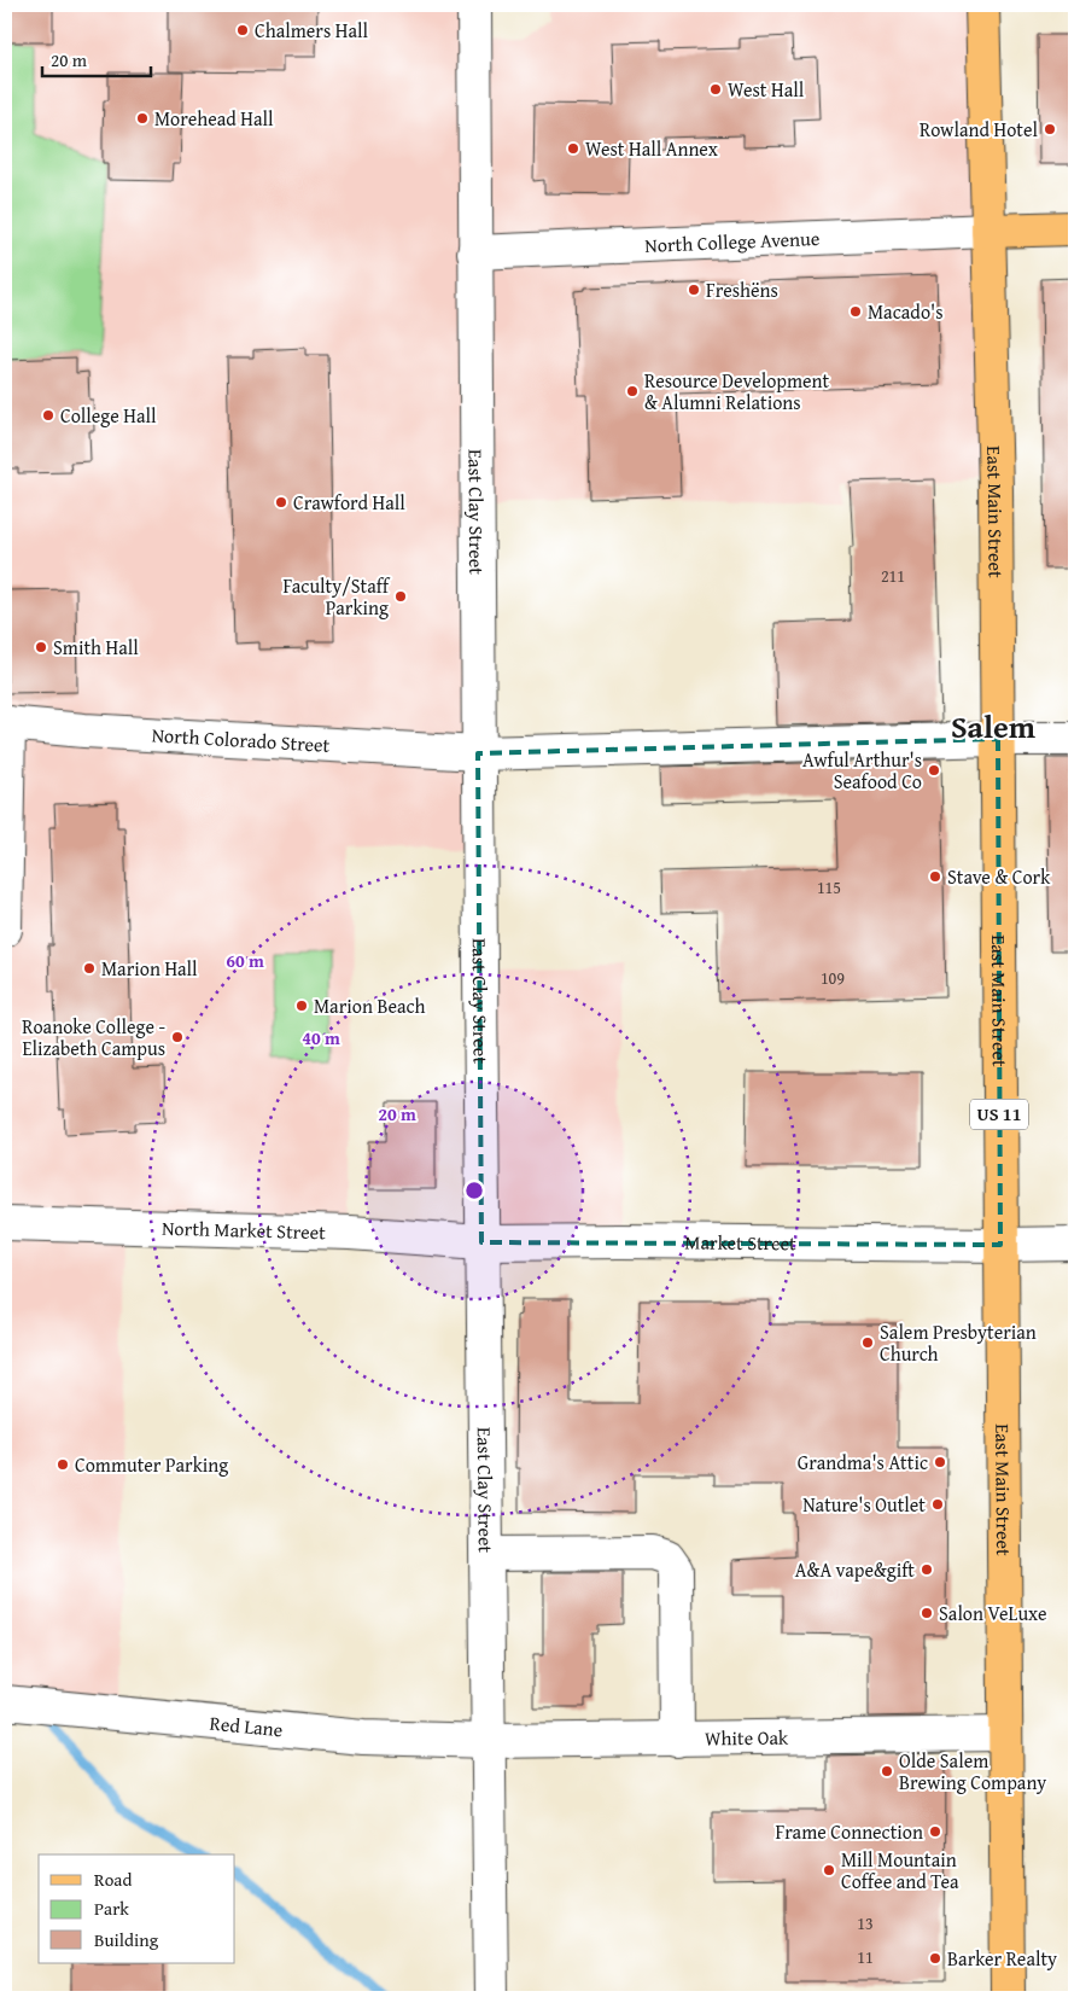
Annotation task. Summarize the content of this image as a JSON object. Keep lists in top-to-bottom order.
{
  "streets": {
    "main road": ["East Main Street", "US 11"],
    "street": [
      "North College Avenue",
      "East Clay Street",
      "North Colorado Street",
      "North Market Street",
      "Market Street",
      "Red Lane",
      "White Oak"
    ]
  },
  "crossings": [
    ["North College Avenue", "East Main Street"],
    ["North College Avenue", "East Clay Street"],
    ["East Main Street", "North Colorado Street"],
    ["East Main Street", "Market Street"],
    ["East Main Street", "White Oak"],
    ["East Clay Street", "North Colorado Street"],
    ["East Clay Street", "North Market Street"],
    ["East Clay Street", "Market Street"],
    ["East Clay Street", "Red Lane"],
    ["East Clay Street", "White Oak"],
    ["North Market Street", "Market Street"],
    ["Red Lane", "White Oak"]
  ],
  "districts": ["Salem"],
  "places": [
    "Chalmers Hall",
    "West Hall",
    "Morehead Hall",
    "Rowland Hotel",
    "West Hall Annex",
    "Freshëns",
    "Macado's",
    "Resource Development & Alumni Relations",
    "College Hall",
    "Crawford Hall",
    "Faculty/Staff Parking",
    "Smith Hall",
    "Awful Arthur's Seafood Co",
    "Stave & Cork",
    "Marion Hall",
    "Marion Beach",
    "Roanoke College - Elizabeth Campus",
    "Salem Presbyterian Church",
    "Grandma's Attic",
    "Commuter Parking",
    "Nature's Outlet",
    "A&A vape&gift",
    "Salon VeLuxe",
    "Olde Salem Brewing Company",
    "Frame Connection",
    "Mill Mountain Coffee and Tea",
    "Barker Realty"
  ],
  "house_numbers": [
    "211",
    "115",
    "109",
    "13",
    "11"
  ],
  "legend": ["Road", "Park", "Building"],
  "scale_bar": "20 m",
  "rings": ["60 m", "40 m", "20 m"]
}
